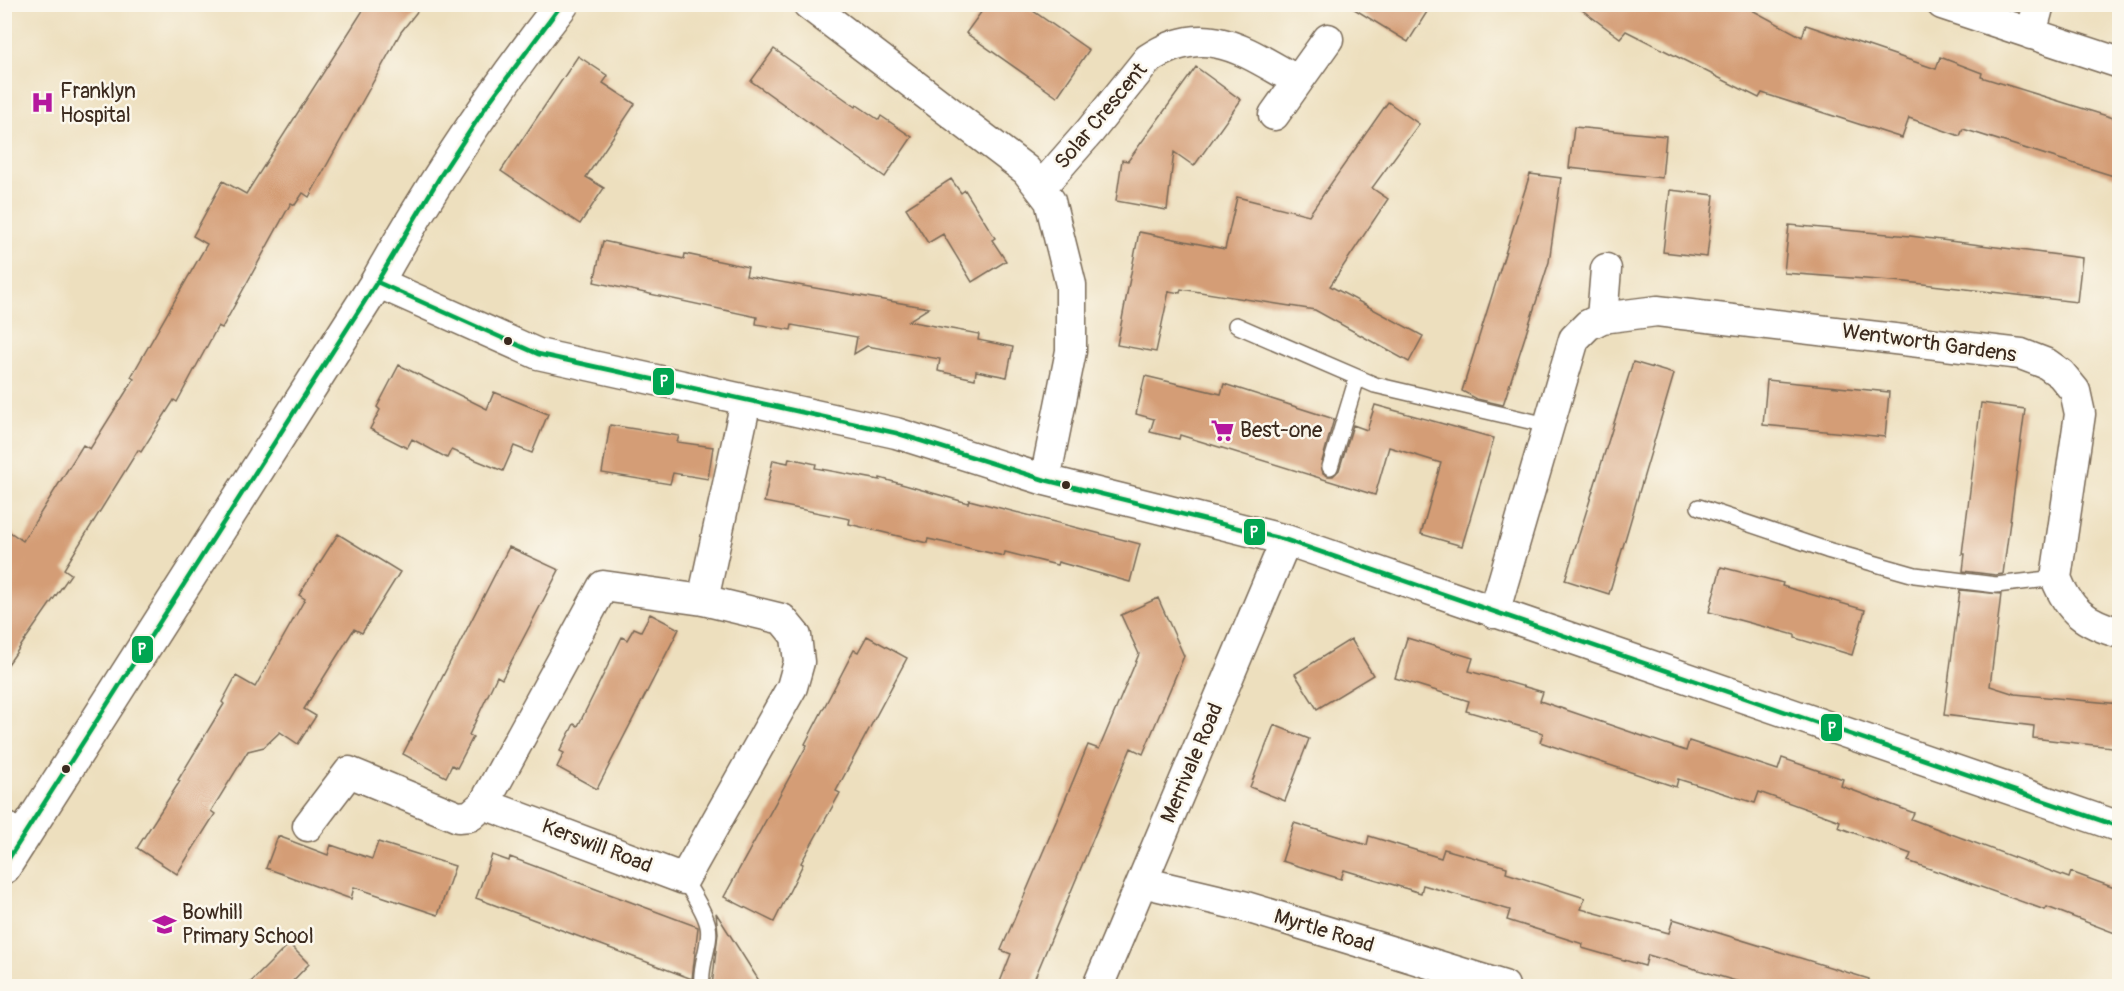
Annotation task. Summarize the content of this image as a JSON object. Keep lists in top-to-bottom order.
{
  "streets": {
    "street": [
      "Solar Crescent",
      "Wentworth Gardens",
      "Merrivale Road",
      "Kerswill Road",
      "Myrtle Road"
    ]
  },
  "crossings": [
    ["Merrivale Road", "Myrtle Road"]
  ],
  "places": {
    "hospital": ["Franklyn Hospital"],
    "supermarket": ["Best-one"],
    "school or university": ["Bowhill Primary School"]
  },
  "lines": ["transit line P"]
}
